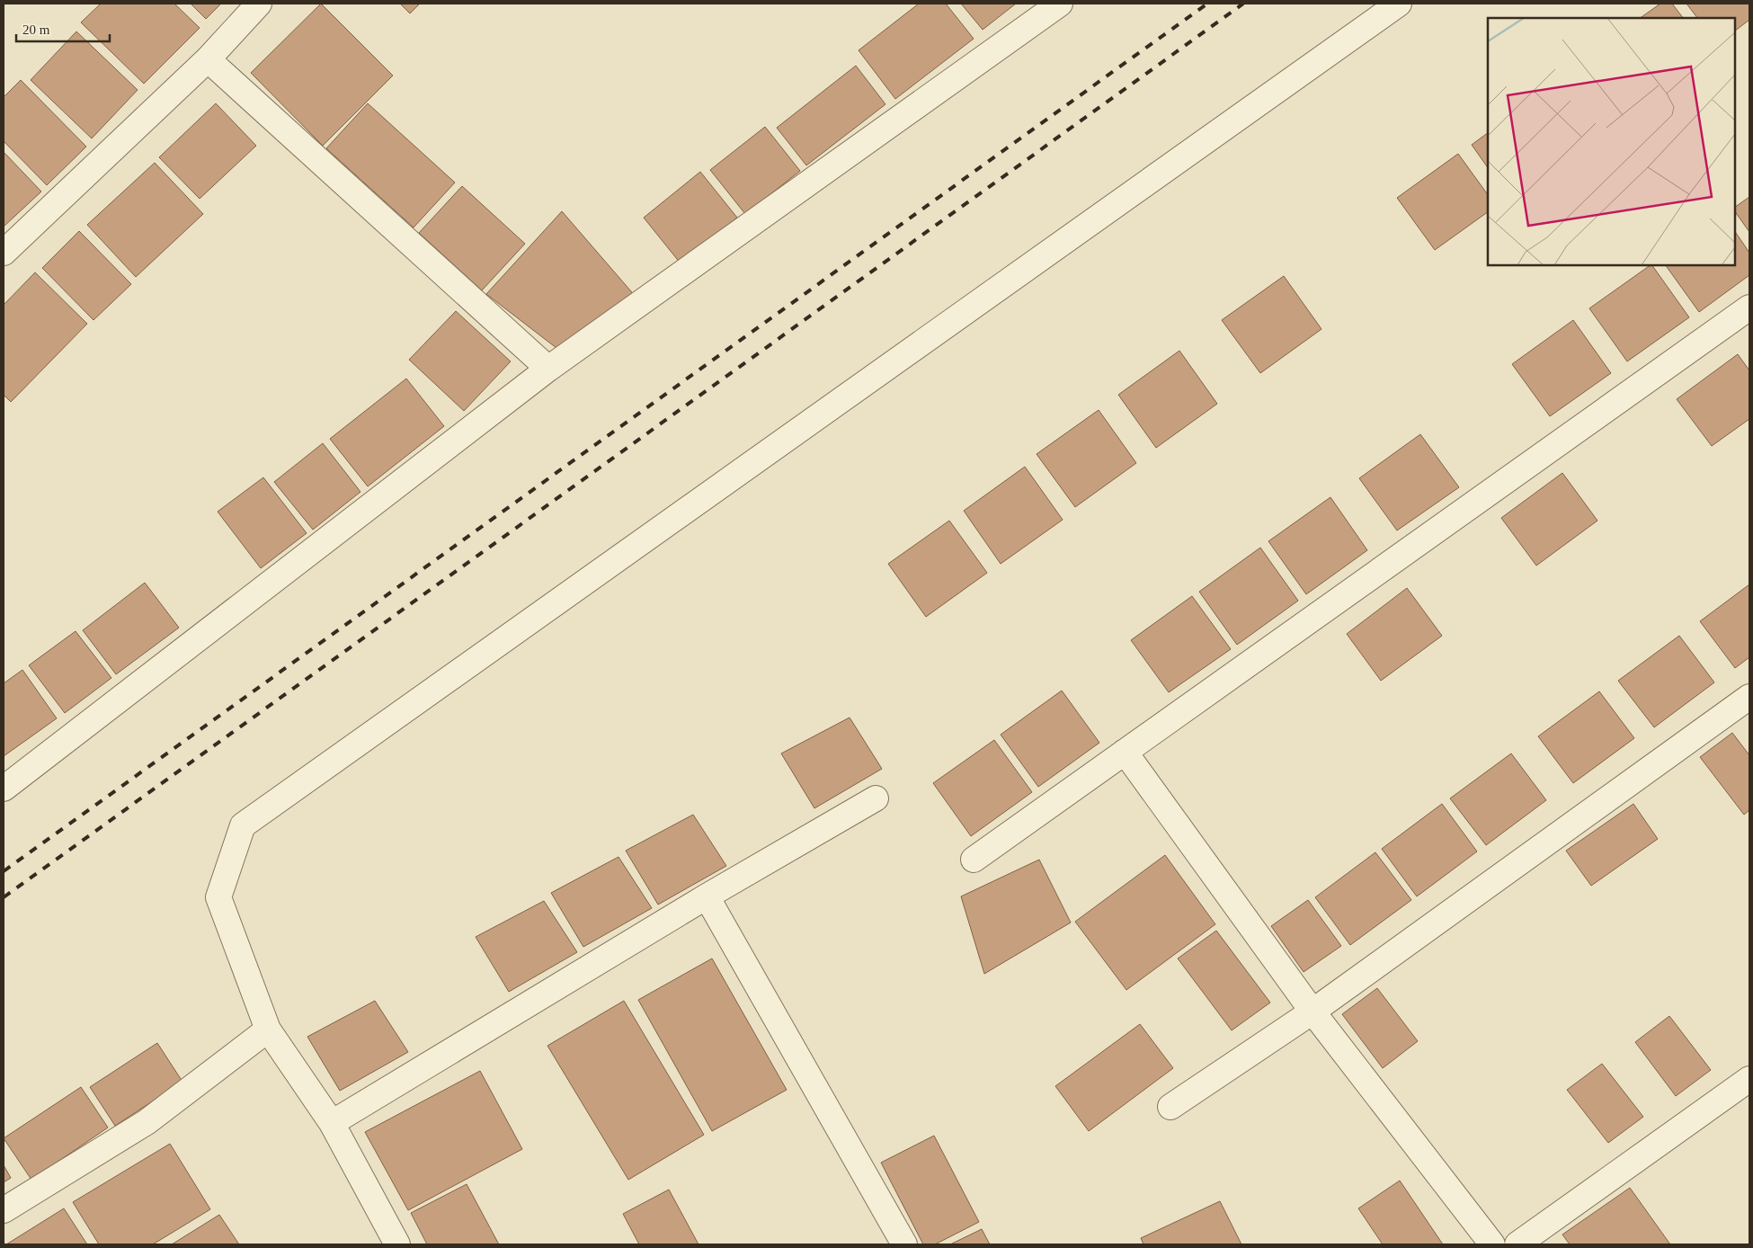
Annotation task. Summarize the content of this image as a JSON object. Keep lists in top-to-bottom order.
{
  "scale_bar": "20 m"
}
